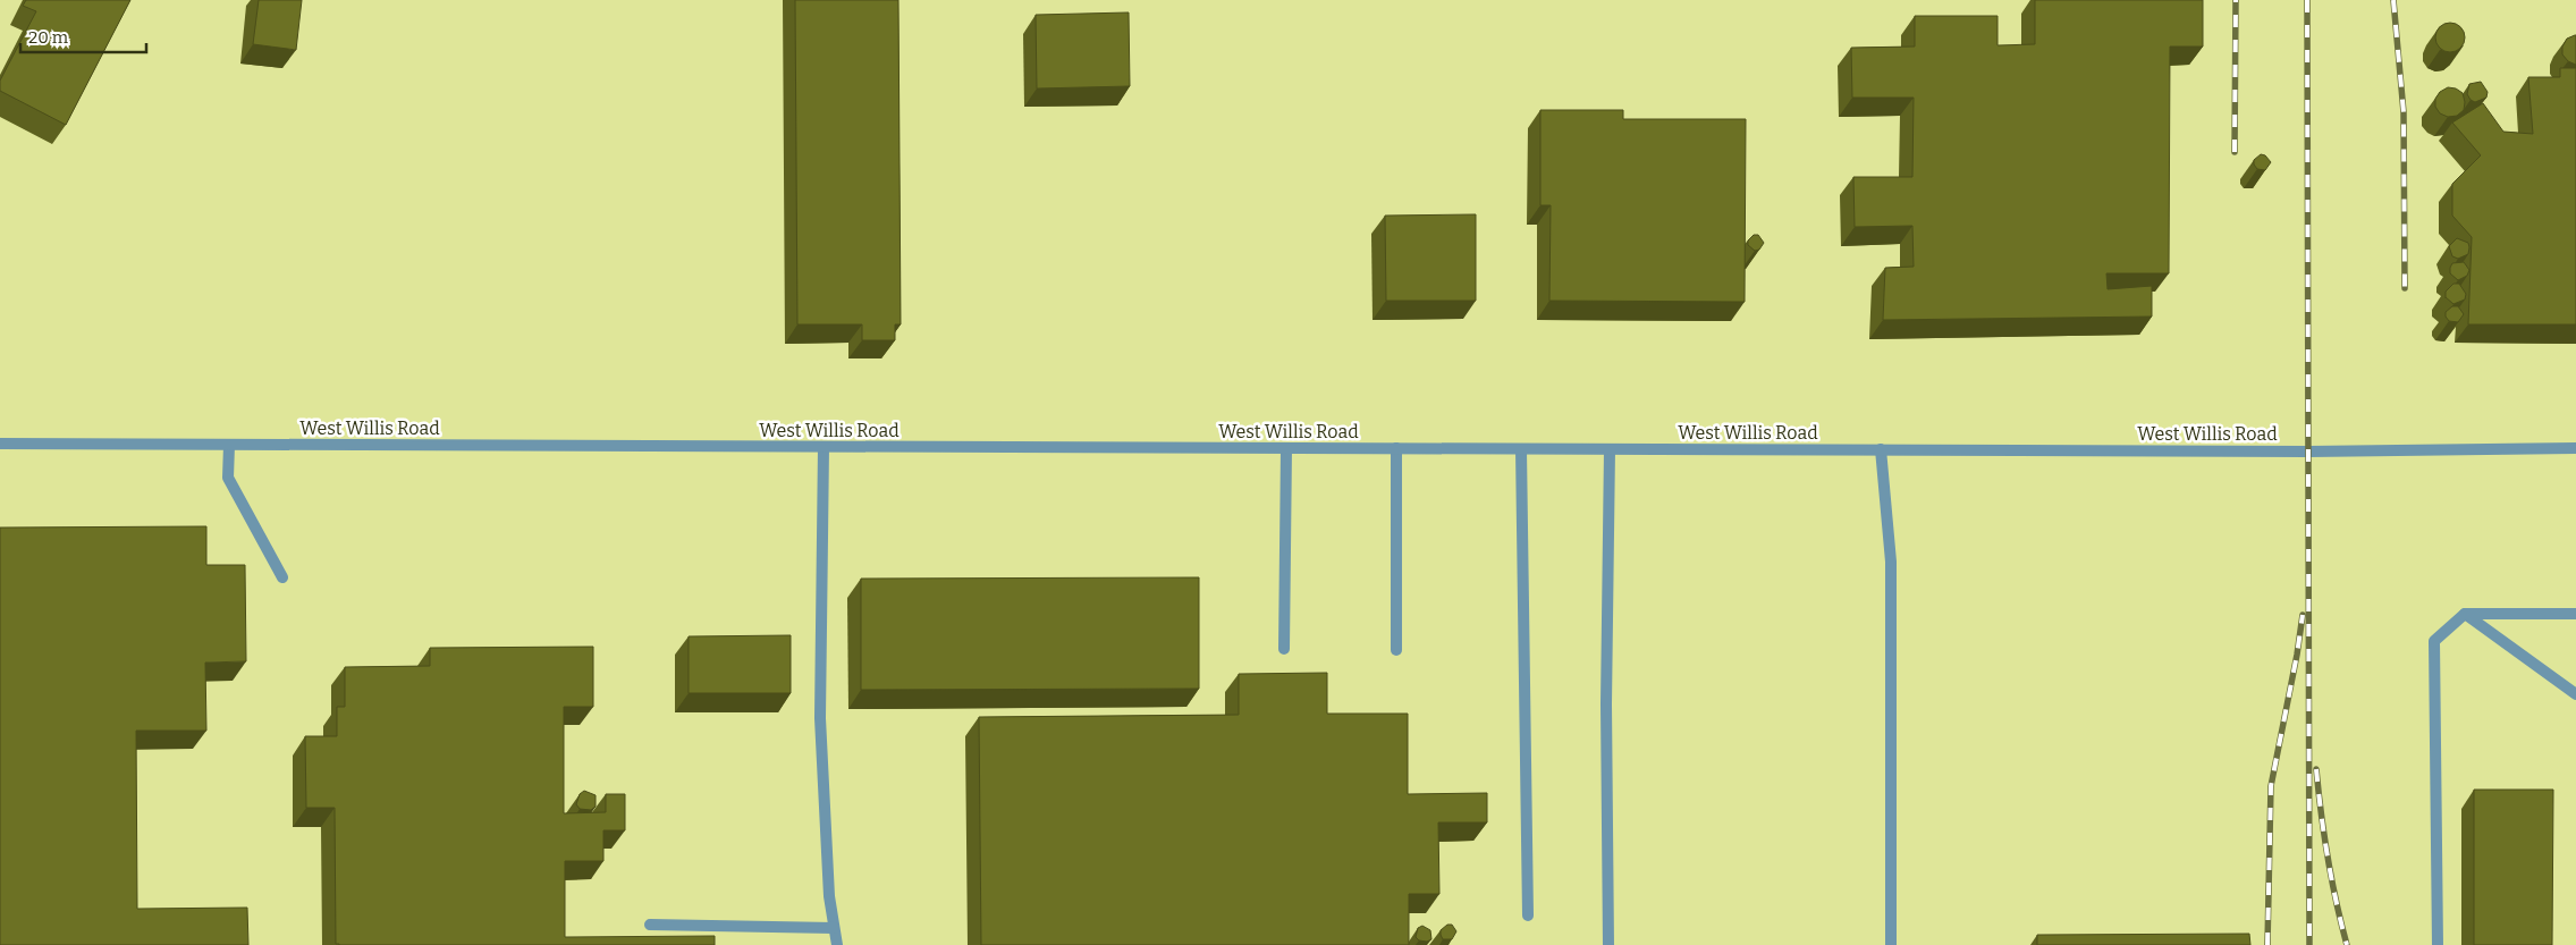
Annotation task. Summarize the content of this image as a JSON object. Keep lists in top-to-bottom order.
{
  "streets": {
    "street": ["West Willis Road"]
  },
  "scale_bar": "20 m"
}
